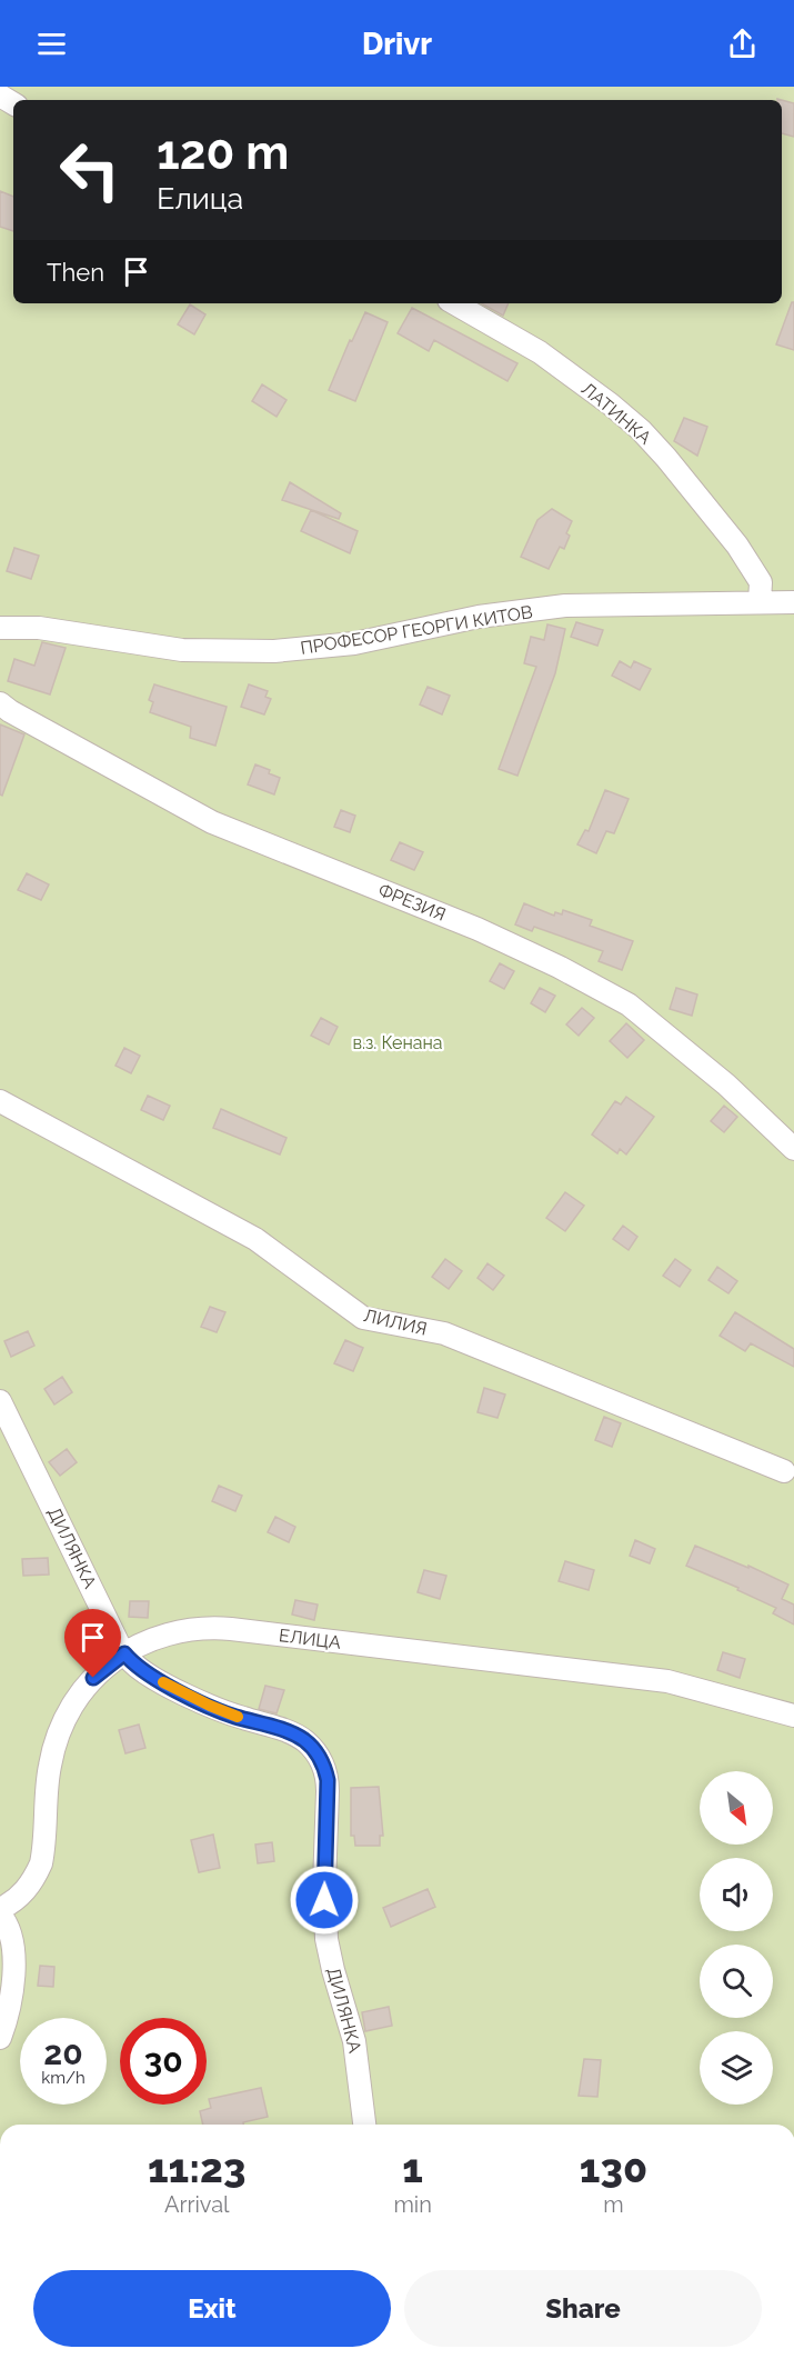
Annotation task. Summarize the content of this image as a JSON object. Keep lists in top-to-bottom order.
{
  "streets": {
    "street": [
      "ЛАТИНКА",
      "ПРОФЕСОР ГЕОРГИ КИТОВ",
      "ФРЕЗИЯ",
      "ЛИЛИЯ",
      "ДИЛЯНКА",
      "ЕЛИЦА"
    ]
  },
  "crossings": [
    ["ЛАТИНКА", "ПРОФЕСОР ГЕОРГИ КИТОВ"],
    ["ДИЛЯНКА", "ЕЛИЦА"]
  ],
  "parks": ["в.з. Кенана"],
  "north": "bottom right",
  "page": {
    "header": "Drivr",
    "turn": ["120 m", "Елица"],
    "then": "Then",
    "speed": "20 km/h",
    "limit": "30",
    "eta": [
      "11:23",
      "Arrival",
      "1",
      "min",
      "130",
      "m"
    ],
    "buttons": ["Exit", "Share"]
  }
}
